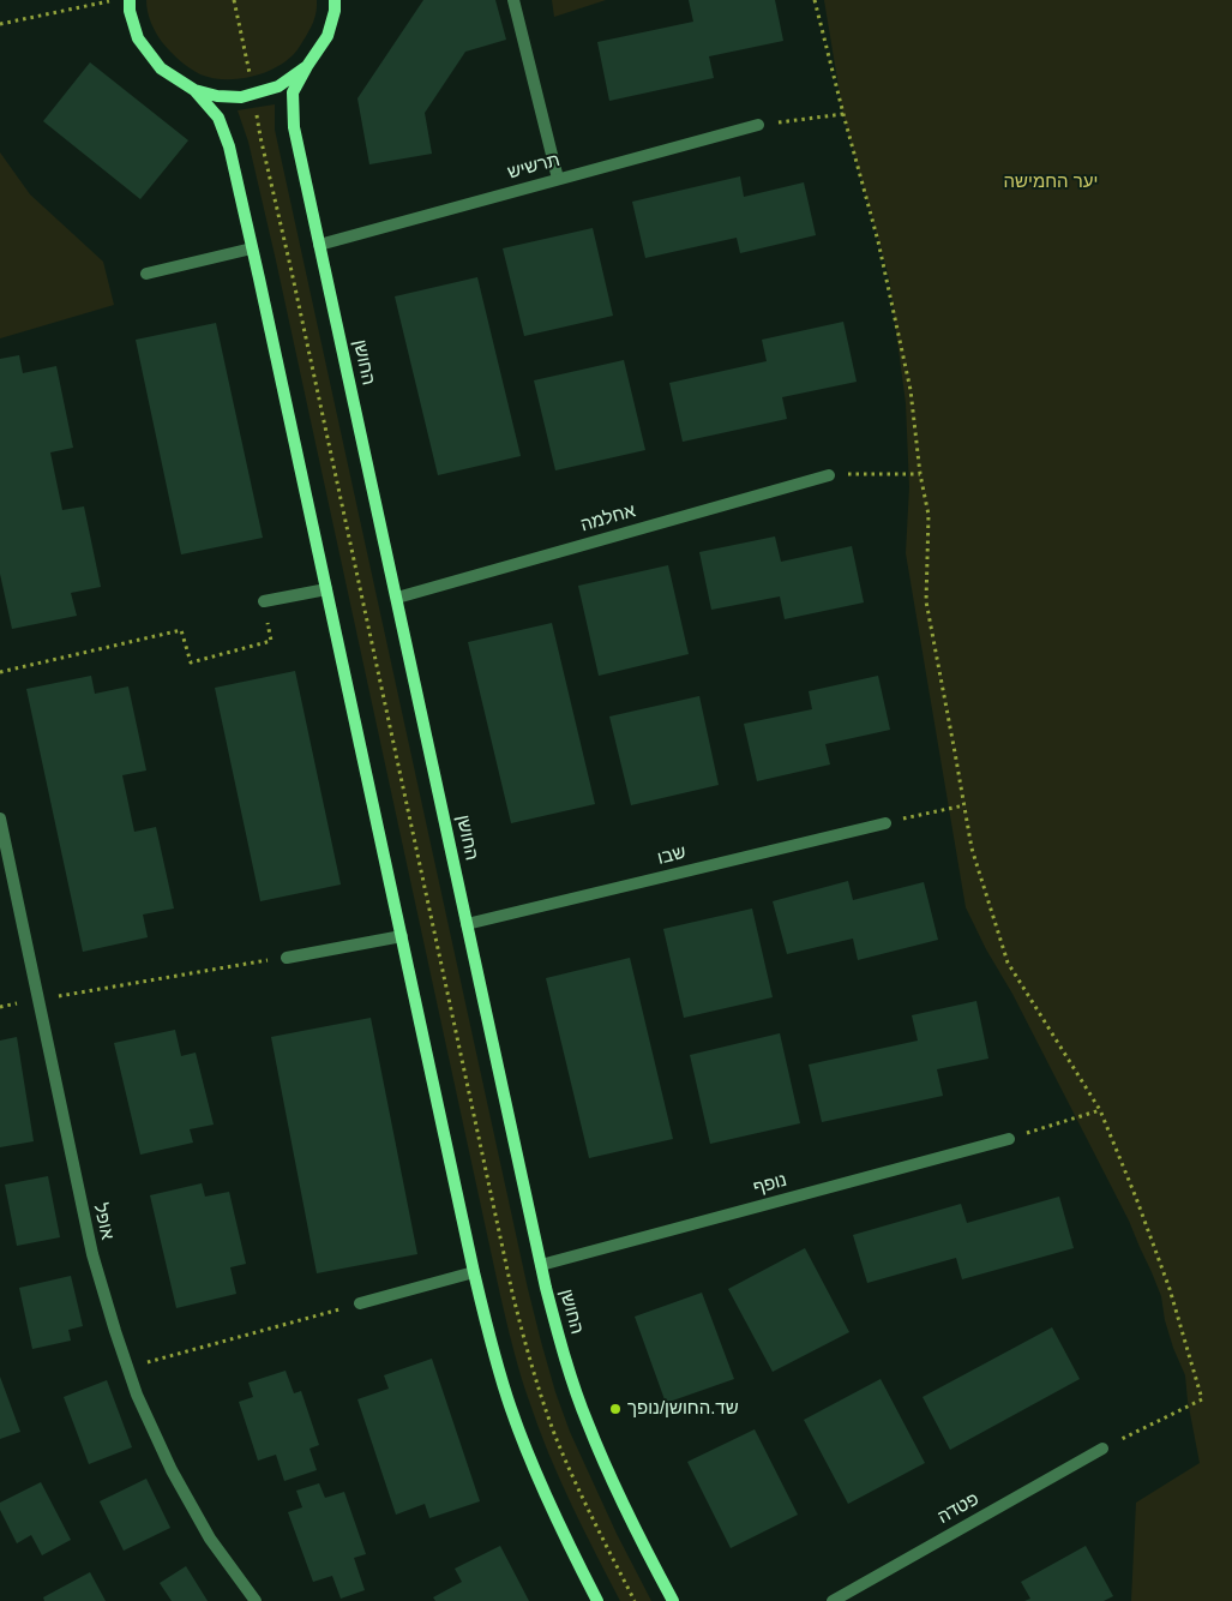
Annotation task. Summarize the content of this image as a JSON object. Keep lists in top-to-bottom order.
{
  "streets": {
    "street": [
      "תרשיש",
      "החושן",
      "אחלמה",
      "שבו",
      "נופף",
      "אופל",
      "פטדה"
    ]
  },
  "crossings": [
    ["תרשיש", "החושן"],
    ["החושן", "אחלמה"],
    ["החושן", "שבו"],
    ["החושן", "נופף"]
  ],
  "parks": ["יער החמישה"],
  "places": ["שד.החושן/נופך"]
}
